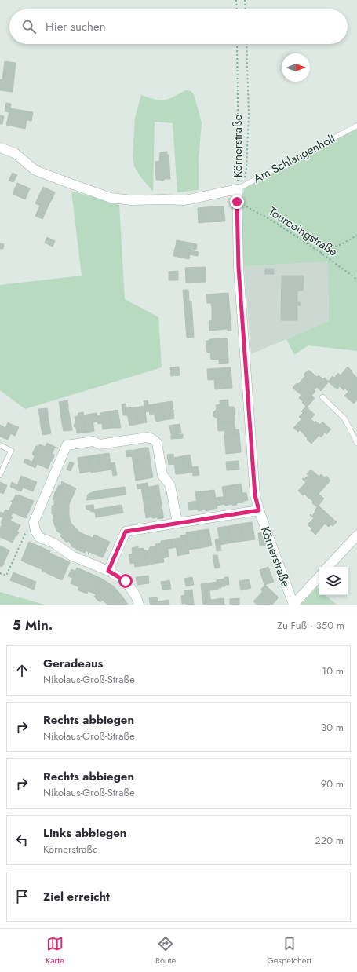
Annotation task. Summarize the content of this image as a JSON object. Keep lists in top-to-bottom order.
{
  "streets": {
    "street": ["Körnerstraße", "Am Schlangenholt"],
    "path": ["Tourcoingstraße"]
  },
  "crossings": [
    ["Körnerstraße", "Am Schlangenholt"],
    ["Körnerstraße", "Tourcoingstraße"]
  ],
  "north": "right",
  "page": {
    "search": "Hier suchen",
    "heading": ["5 Min.", "Zu Fuß · 350 m"],
    "list": [
      ["Geradeaus", "Nikolaus-Groß-Straße", "10 m"],
      ["Rechts abbiegen", "Nikolaus-Groß-Straße", "30 m"],
      ["Rechts abbiegen", "Nikolaus-Groß-Straße", "90 m"],
      ["Links abbiegen", "Körnerstraße", "220 m"],
      "Ziel erreicht"
    ],
    "nav": ["Karte", "Route", "Gespeichert"]
  }
}
